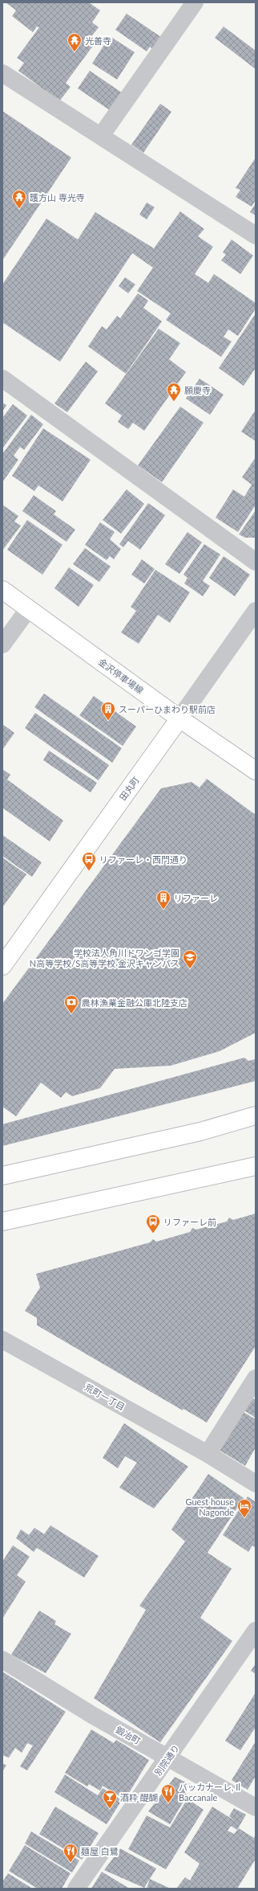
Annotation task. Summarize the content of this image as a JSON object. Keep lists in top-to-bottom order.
{
  "streets": {
    "street": [
      "金沢停車場線",
      "田丸町",
      "荒町一丁目",
      "鍛冶町",
      "別院通り"
    ]
  },
  "crossings": [
    ["金沢停車場線", "田丸町"],
    ["鍛冶町", "別院通り"]
  ],
  "places": {
    "temple": ["光善寺", "護方山 専光寺", "願慶寺"],
    "building": ["スーパーひまわり駅前店", "リファーレ"],
    "bus stop": ["リファーレ・西門通り", "リファーレ前"],
    "school or university": ["学校法人角川ドワンゴ学園 N高等学校/S高等学校 金沢キャンパス"],
    "bank": ["農林漁業金融公庫北陸支店"],
    "hotel": ["Guest house Nagonde"],
    "restaurant": ["バッカナーレ, Il Baccanale", "麺屋 白鷺"],
    "bar": ["酒粋 醍醐"]
  }
}
